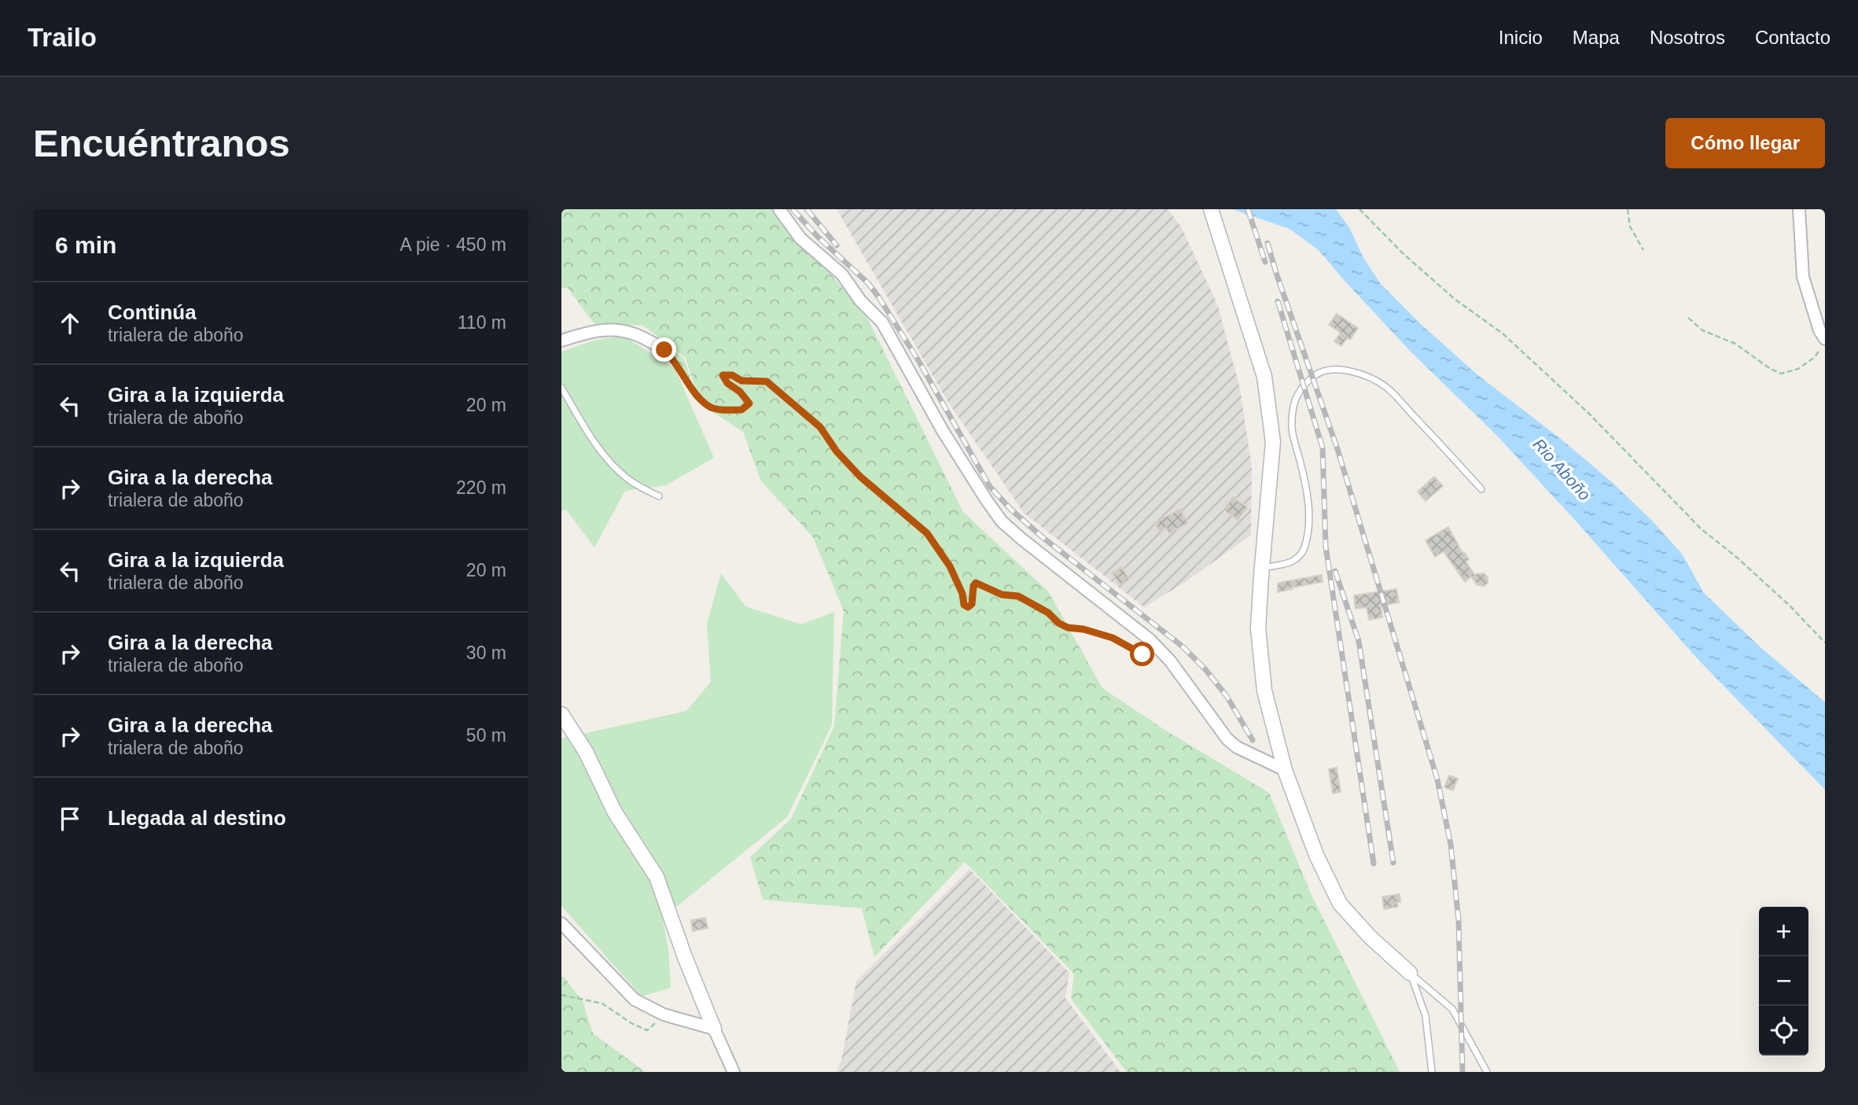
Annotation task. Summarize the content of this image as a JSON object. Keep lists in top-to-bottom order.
{
  "water": ["Rio Aboño"],
  "page": {
    "header": "Trailo",
    "nav": [
      "Inicio",
      "Mapa",
      "Nosotros",
      "Contacto"
    ],
    "buttons": "Cómo llegar",
    "title": "Encuéntranos",
    "heading": ["6 min", "A pie · 450 m"],
    "list": [
      ["Continúa", "trialera de aboño", "110 m"],
      ["Gira a la izquierda", "trialera de aboño", "20 m"],
      ["Gira a la derecha", "trialera de aboño", "220 m"],
      ["Gira a la izquierda", "trialera de aboño", "20 m"],
      ["Gira a la derecha", "trialera de aboño", "30 m"],
      ["Gira a la derecha", "trialera de aboño", "50 m"],
      "Llegada al destino"
    ],
    "map_buttons": ["+", "−"]
  }
}
